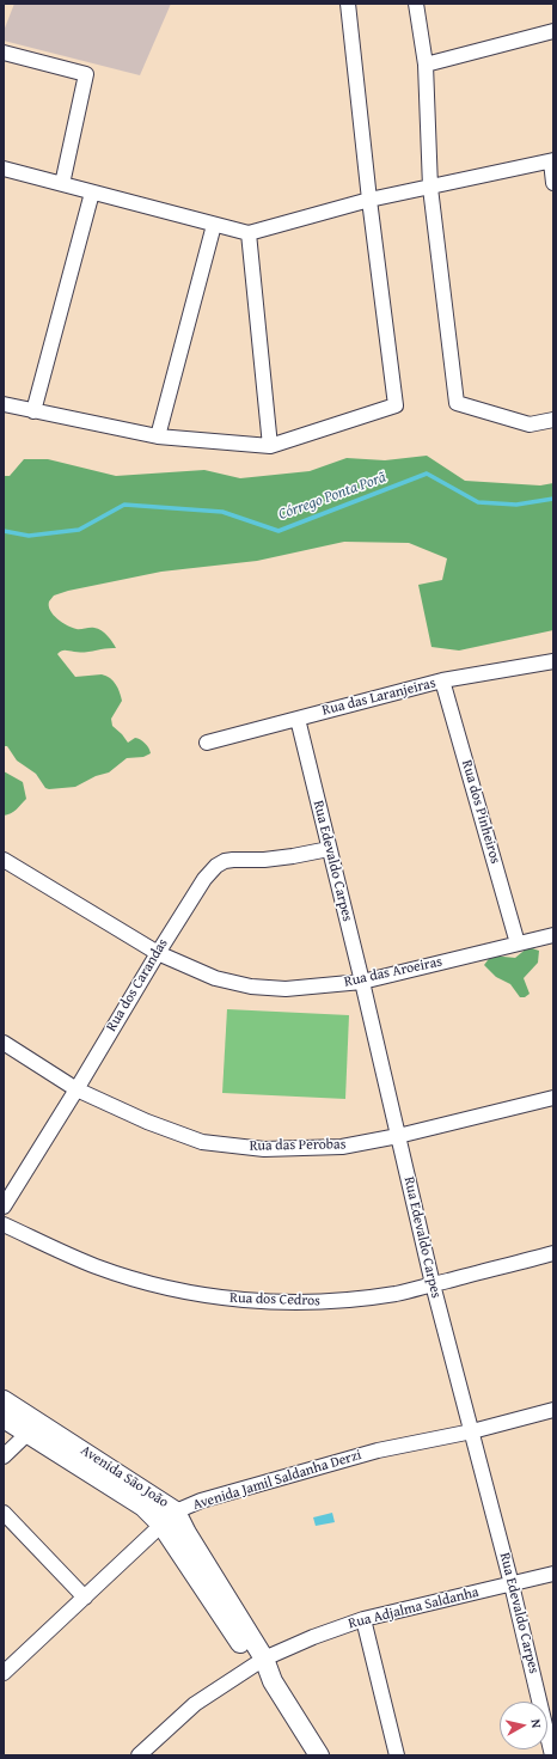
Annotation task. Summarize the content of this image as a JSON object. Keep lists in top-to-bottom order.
{
  "streets": {
    "street": [
      "Rua das Laranjeiras",
      "Rua dos Pinheiros",
      "Rua Edevaldo Carpes",
      "Rua das Aroeiras",
      "Rua dos Carandas",
      "Rua das Perobas",
      "Rua dos Cedros",
      "Avenida São João",
      "Avenida Jamil Saldanha Derzi",
      "Rua Adjalma Saldanha"
    ]
  },
  "crossings": [
    ["Rua das Laranjeiras", "Rua dos Pinheiros"],
    ["Rua das Laranjeiras", "Rua Edevaldo Carpes"],
    ["Rua dos Pinheiros", "Rua das Aroeiras"],
    ["Rua Edevaldo Carpes", "Rua das Aroeiras"],
    ["Rua Edevaldo Carpes", "Rua dos Carandas"],
    ["Rua Edevaldo Carpes", "Rua das Perobas"],
    ["Rua Edevaldo Carpes", "Rua dos Cedros"],
    ["Rua Edevaldo Carpes", "Avenida Jamil Saldanha Derzi"],
    ["Rua Edevaldo Carpes", "Rua Adjalma Saldanha"],
    ["Rua das Aroeiras", "Rua dos Carandas"],
    ["Rua dos Carandas", "Rua das Perobas"],
    ["Avenida São João", "Avenida Jamil Saldanha Derzi"],
    ["Avenida São João", "Rua Adjalma Saldanha"]
  ],
  "water": ["Córrego Ponta Porã"],
  "north": "right"
}
